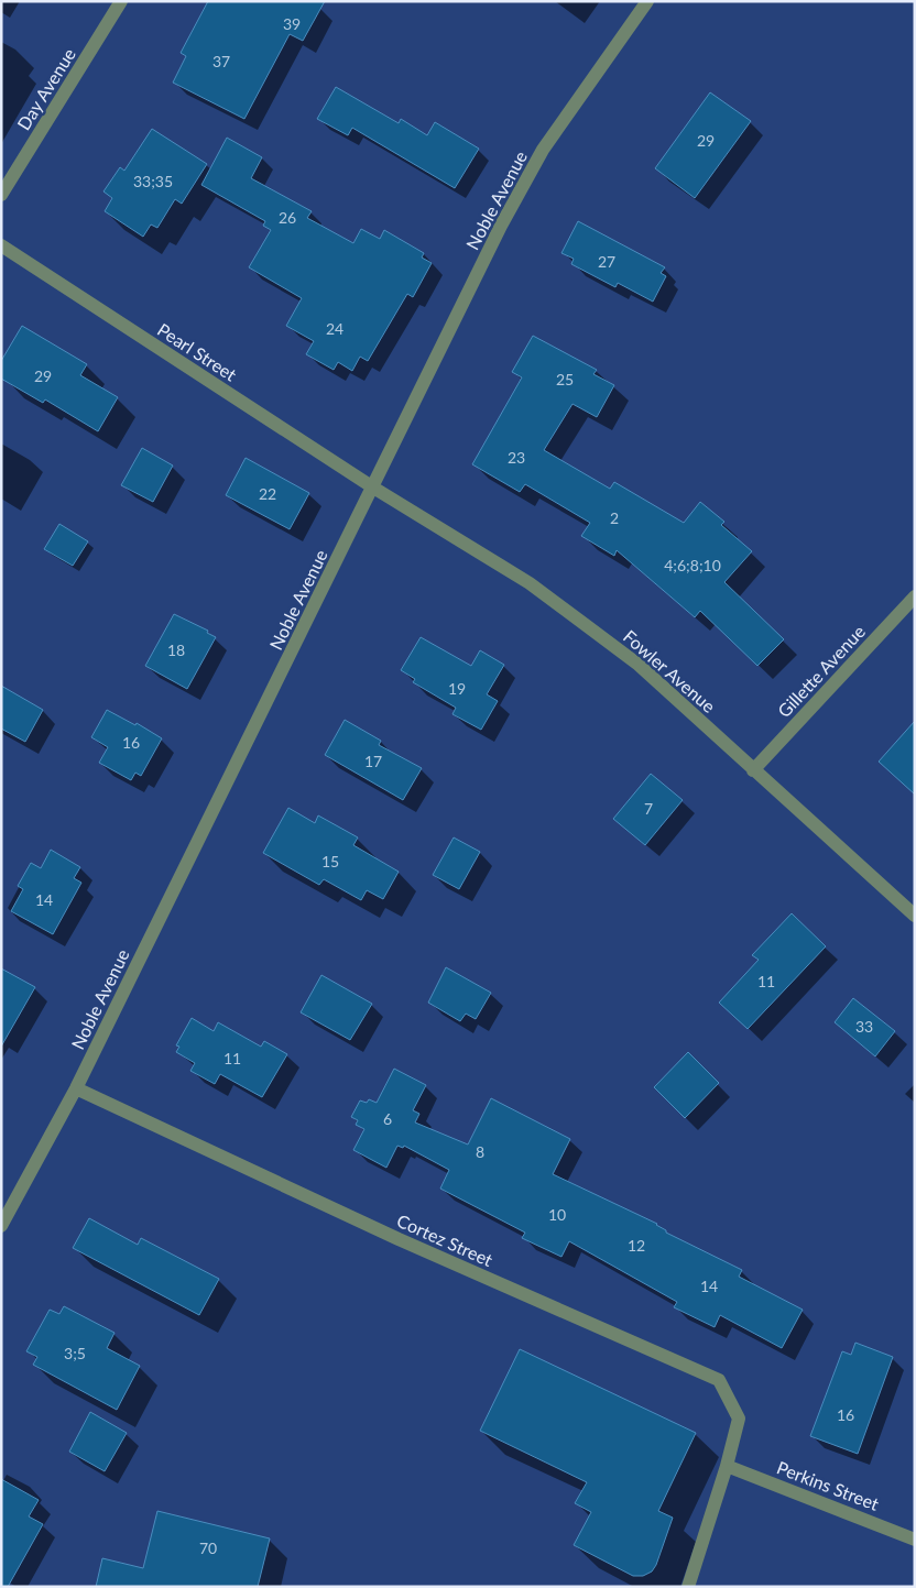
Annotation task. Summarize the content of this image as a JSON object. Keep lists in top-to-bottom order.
{
  "streets": {
    "street": [
      "Day Avenue",
      "Noble Avenue",
      "Pearl Street",
      "Fowler Avenue",
      "Gillette Avenue",
      "Cortez Street",
      "Perkins Street"
    ]
  },
  "crossings": [
    ["Noble Avenue", "Pearl Street"],
    ["Noble Avenue", "Fowler Avenue"],
    ["Noble Avenue", "Cortez Street"],
    ["Pearl Street", "Fowler Avenue"],
    ["Fowler Avenue", "Gillette Avenue"],
    ["Cortez Street", "Perkins Street"]
  ],
  "house_numbers": [
    "39",
    "37",
    "29",
    "33;35",
    "26",
    "27",
    "24",
    "29",
    "25",
    "23",
    "22",
    "2",
    "4;6;8;10",
    "18",
    "19",
    "16",
    "17",
    "7",
    "15",
    "14",
    "11",
    "33",
    "11",
    "6",
    "8",
    "10",
    "12",
    "14",
    "3;5",
    "16",
    "70"
  ]
}
